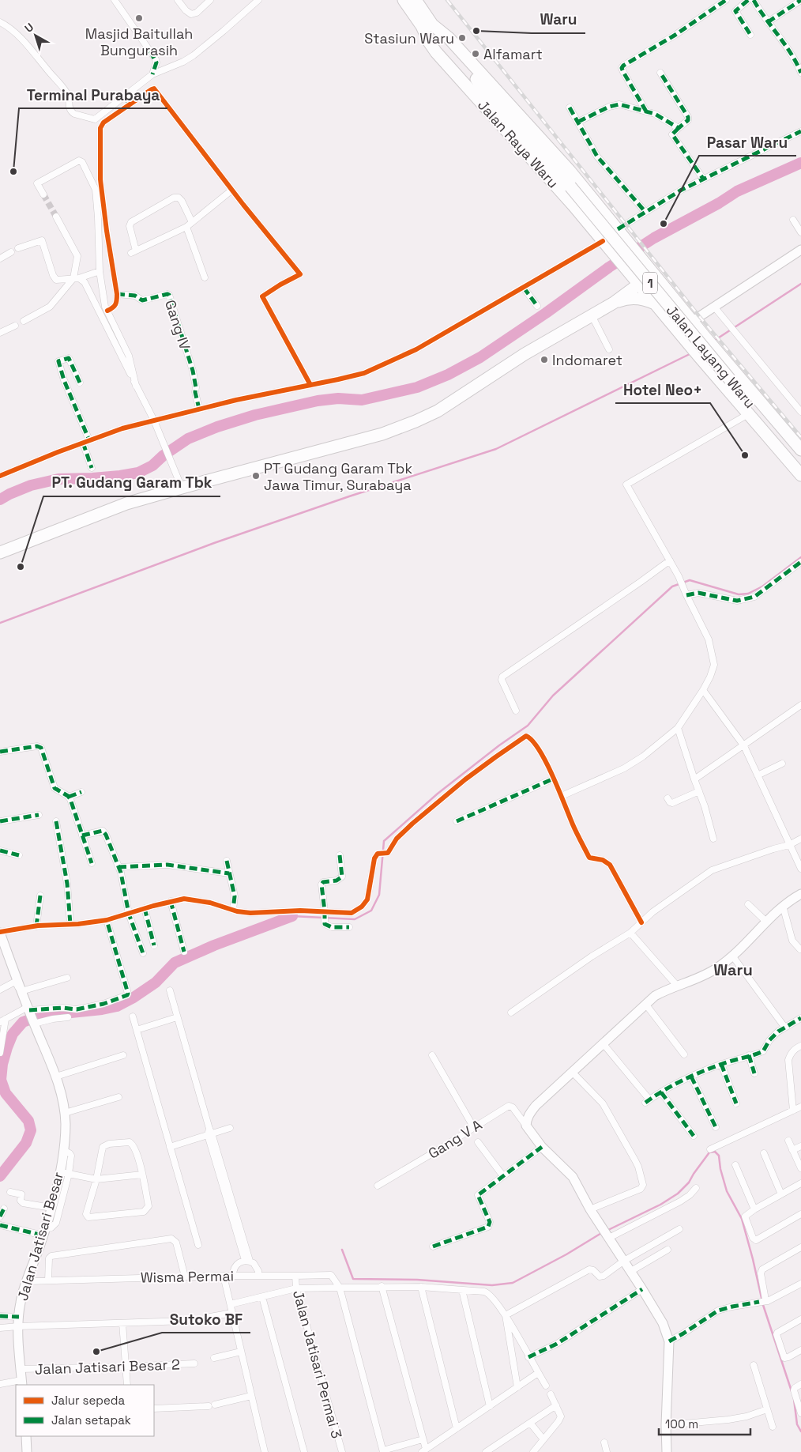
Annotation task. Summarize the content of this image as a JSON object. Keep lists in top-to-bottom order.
{
  "streets": {
    "highway": ["Jalan Raya Waru", "1", "Jalan Layang Waru"],
    "street": [
      "Gang IV",
      "Gang V A",
      "Jalan Jatisari Besar",
      "Wisma Permai",
      "Jalan Jatisari Permai 3",
      "Jalan Jatisari Besar 2"
    ]
  },
  "crossings": [
    ["Jalan Raya Waru", "Jalan Layang Waru"],
    ["Jalan Jatisari Besar", "Wisma Permai"],
    ["Jalan Jatisari Besar", "Jalan Jatisari Besar 2"],
    ["Wisma Permai", "Jalan Jatisari Permai 3"]
  ],
  "districts": ["Waru"],
  "places": [
    "Masjid Baitullah Bungurasih",
    "Waru",
    "Stasiun Waru",
    "Alfamart",
    "Terminal Purabaya",
    "Pasar Waru",
    "Indomaret",
    "Hotel Neo+",
    "PT Gudang Garam Tbk Jawa Timur, Surabaya",
    "PT. Gudang Garam Tbk",
    "Sutoko BF"
  ],
  "legend": ["Jalur sepeda", "Jalan setapak"],
  "scale_bar": "100 m",
  "north": "top left"
}
